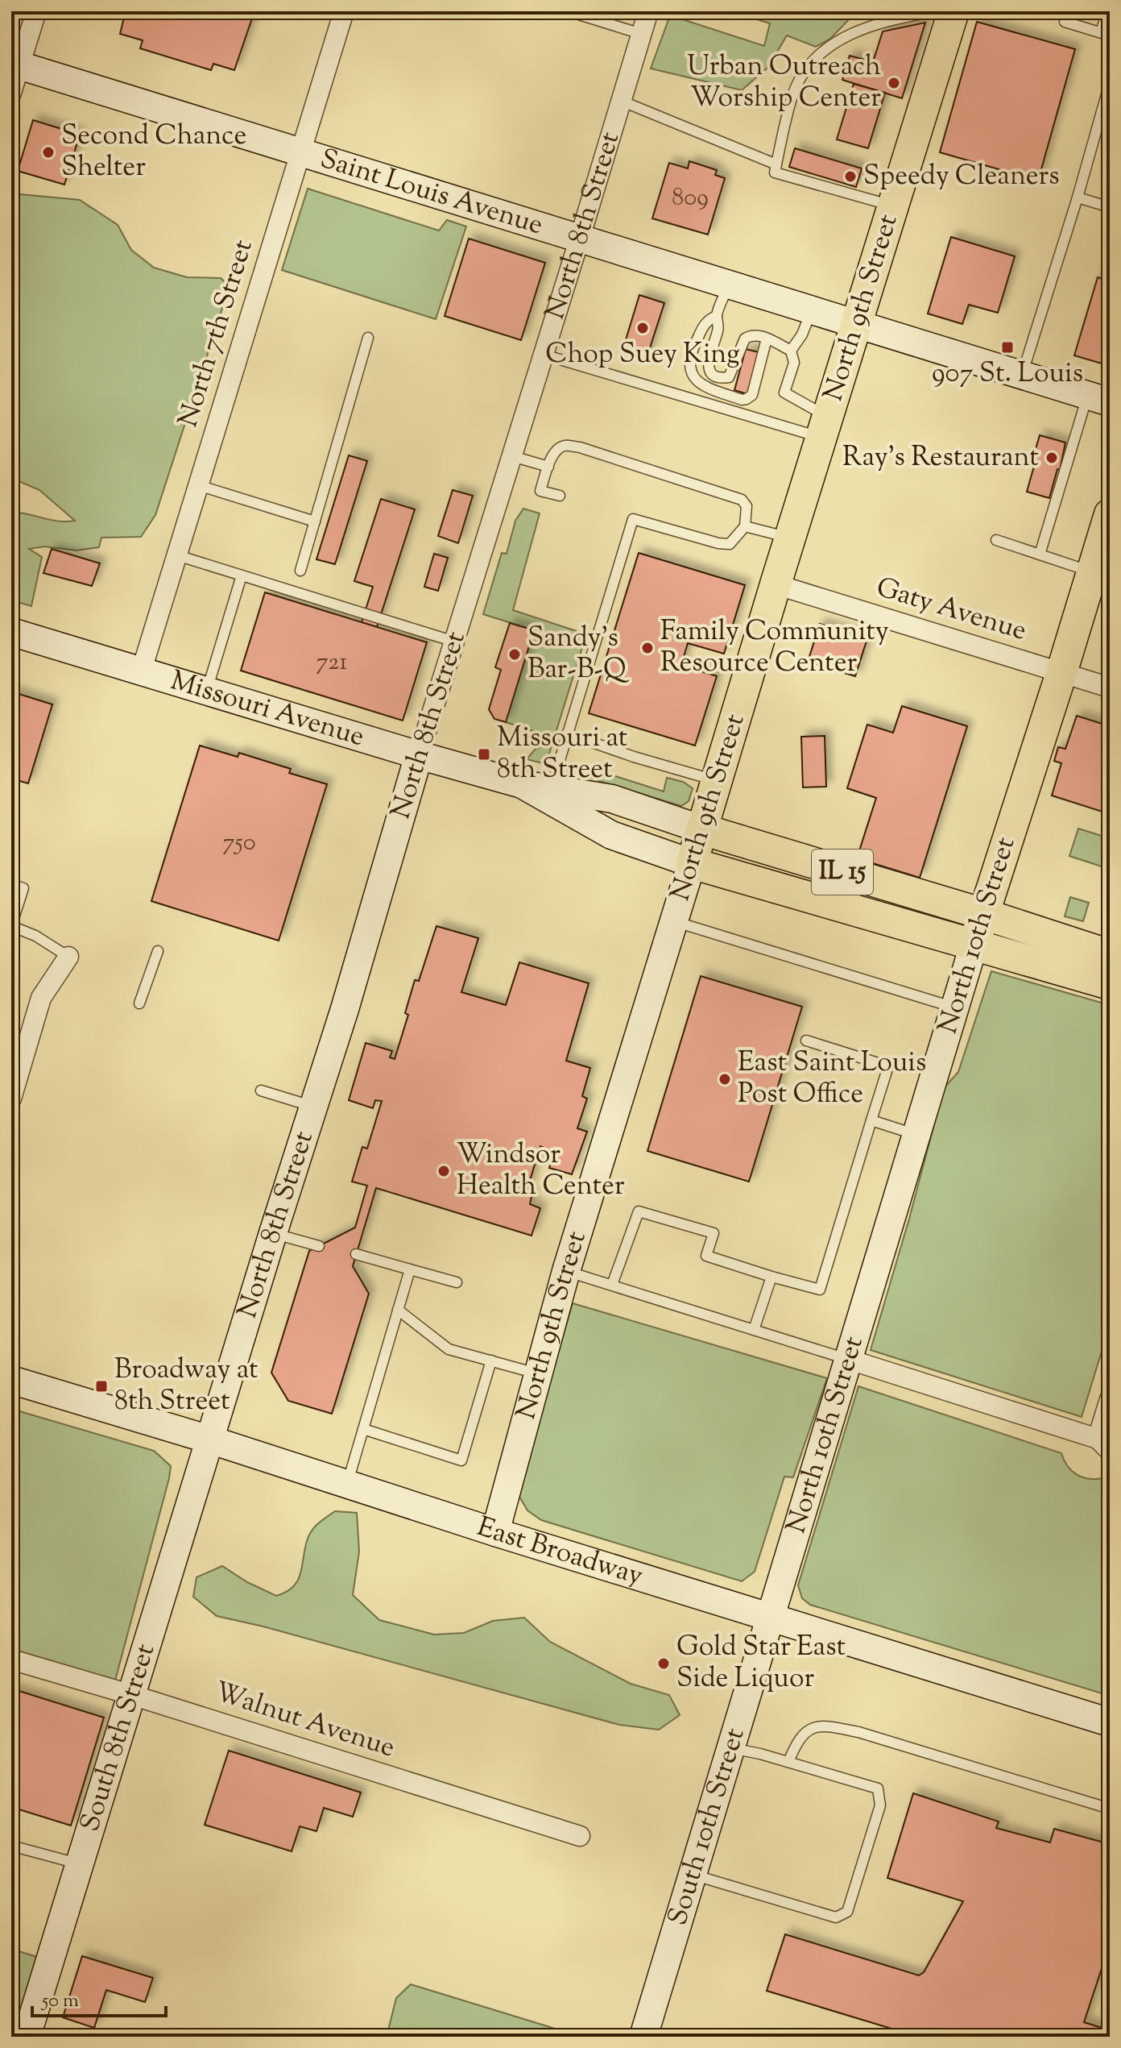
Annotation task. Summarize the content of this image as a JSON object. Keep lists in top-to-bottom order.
{
  "streets": {
    "main road": [
      "North 9th Street",
      "Missouri Avenue",
      "IL 15",
      "North 10th Street"
    ],
    "street": [
      "Saint Louis Avenue",
      "North 8th Street",
      "North 7th Street",
      "Gaty Avenue",
      "East Broadway",
      "Walnut Avenue",
      "South 8th Street",
      "South 10th Street"
    ]
  },
  "crossings": [
    ["Saint Louis Avenue", "North 8th Street"],
    ["Saint Louis Avenue", "North 9th Street"],
    ["Saint Louis Avenue", "North 7th Street"],
    ["North 8th Street", "Missouri Avenue"],
    ["North 8th Street", "East Broadway"],
    ["North 8th Street", "South 8th Street"],
    ["North 9th Street", "Gaty Avenue"],
    ["North 9th Street", "Missouri Avenue"],
    ["North 9th Street", "East Broadway"],
    ["North 7th Street", "Missouri Avenue"],
    ["Gaty Avenue", "North 10th Street"],
    ["Missouri Avenue", "North 10th Street"],
    ["North 10th Street", "East Broadway"],
    ["North 10th Street", "South 10th Street"],
    ["East Broadway", "South 8th Street"],
    ["East Broadway", "South 10th Street"],
    ["Walnut Avenue", "South 8th Street"]
  ],
  "places": {
    "other": [
      "Urban Outreach Worship Center",
      "Second Chance Shelter",
      "Speedy Cleaners",
      "Chop Suey King",
      "Ray's Restaurant",
      "Family Community Resource Center",
      "Sandy's Bar-B-Q",
      "East Saint Louis Post Office",
      "Windsor Health Center",
      "Gold Star East Side Liquor"
    ],
    "transit": ["907 St. Louis", "Missouri at 8th Street", "Broadway at 8th Street"]
  },
  "house_numbers": ["809", "721", "750"],
  "scale_bar": "50 m"
}
